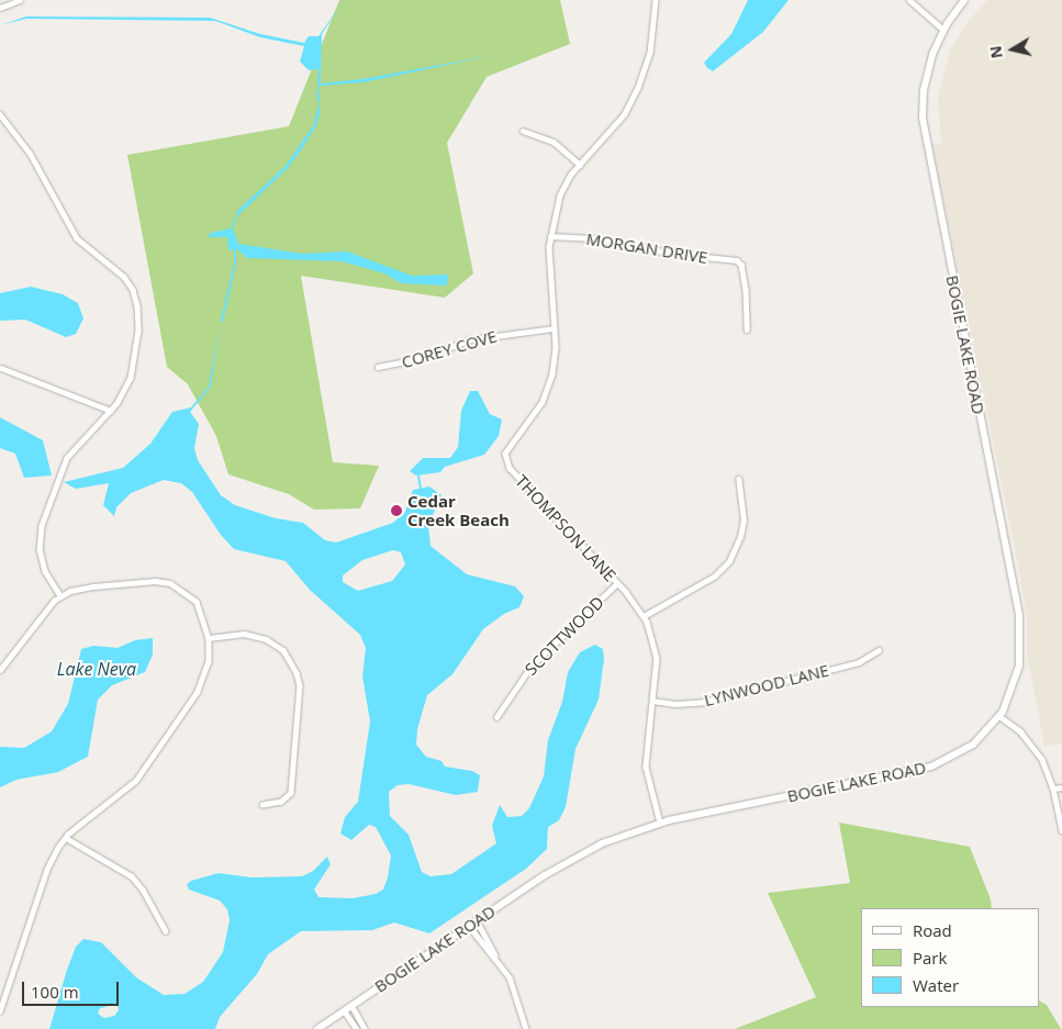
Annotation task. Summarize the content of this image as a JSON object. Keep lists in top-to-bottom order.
{
  "streets": {
    "main road": ["BOGIE LAKE ROAD"],
    "street": [
      "MORGAN DRIVE",
      "COREY COVE",
      "THOMPSON LANE",
      "SCOTTWOOD",
      "LYNWOOD LANE"
    ]
  },
  "crossings": [
    ["MORGAN DRIVE", "THOMPSON LANE"],
    ["BOGIE LAKE ROAD", "THOMPSON LANE"],
    ["COREY COVE", "THOMPSON LANE"],
    ["THOMPSON LANE", "SCOTTWOOD"],
    ["THOMPSON LANE", "LYNWOOD LANE"]
  ],
  "water": ["Lake Neva"],
  "places": ["Cedar Creek Beach"],
  "legend": ["Road", "Park", "Water"],
  "scale_bar": "100 m",
  "north": "left"
}
